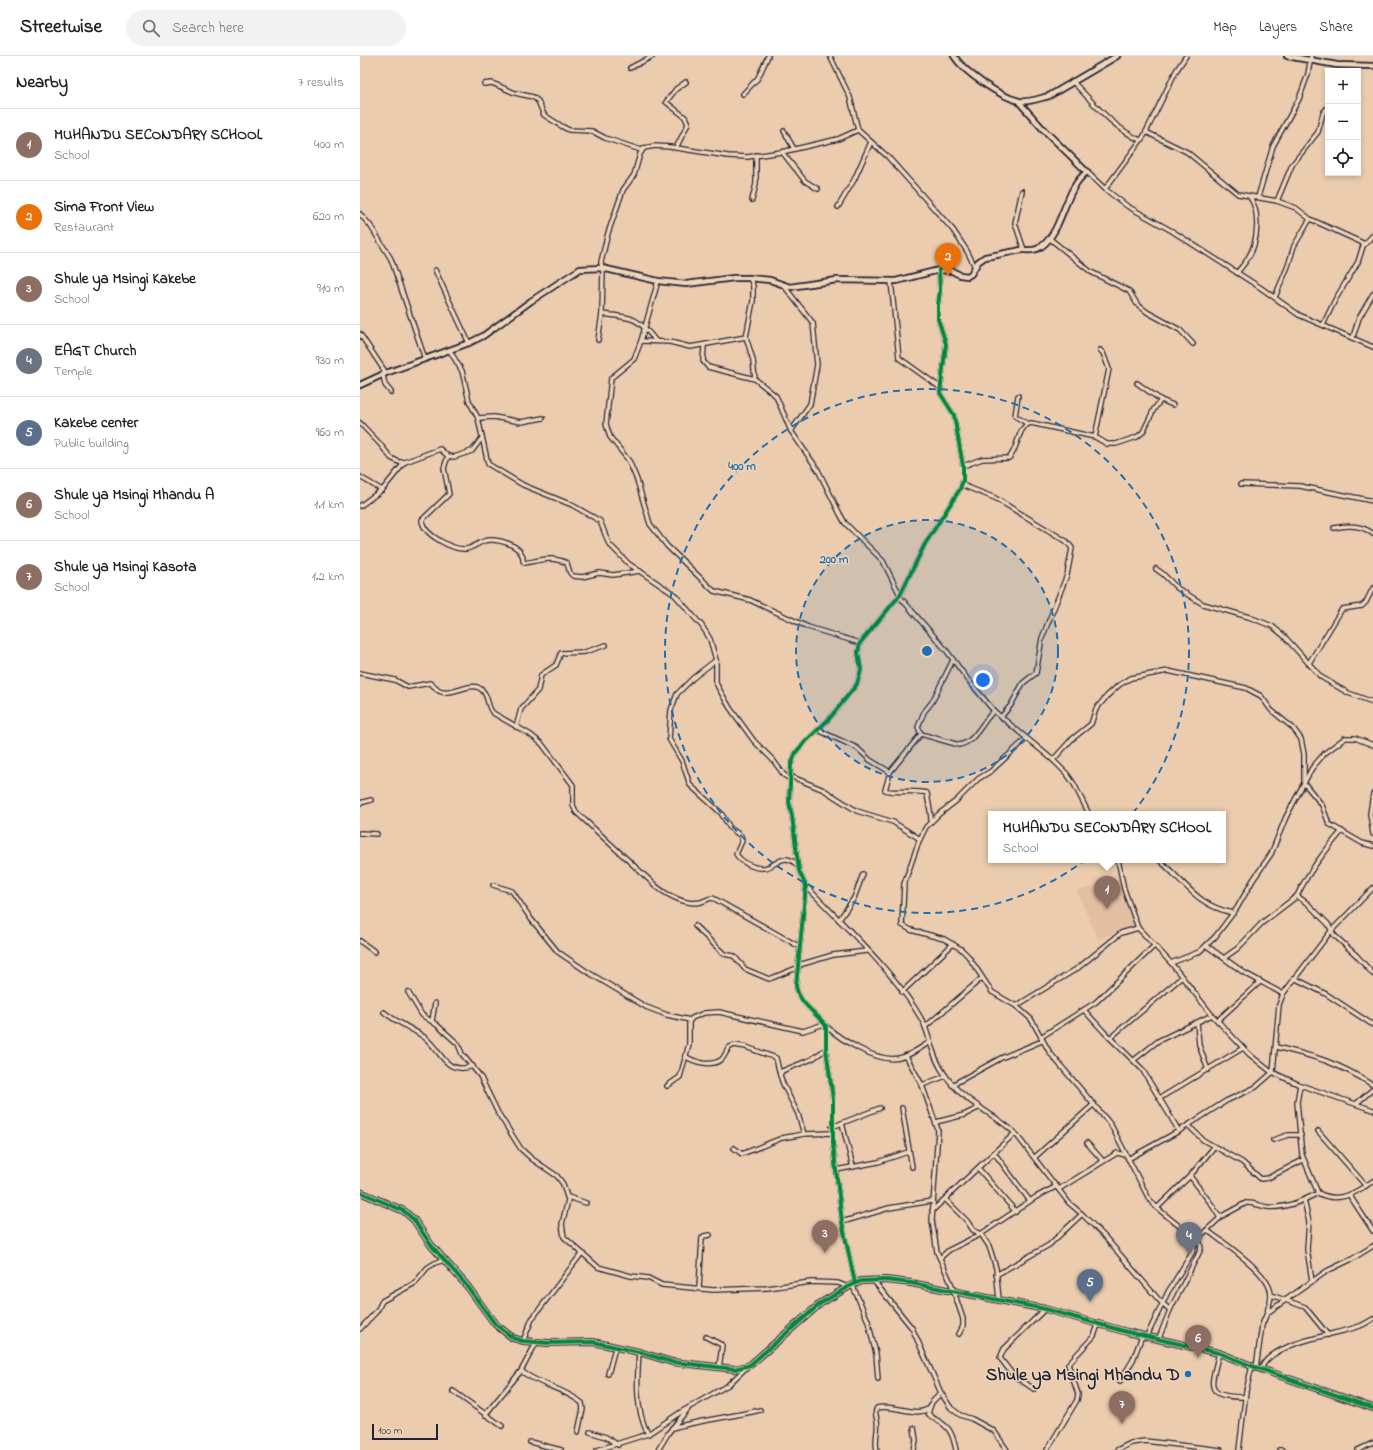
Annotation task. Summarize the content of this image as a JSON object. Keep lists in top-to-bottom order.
{
  "places": ["Shule ya Msingi Mhandu D"],
  "scale_bar": "100 m",
  "page": {
    "header": "Streetwise",
    "search": "Search here",
    "nav": ["Map", "Layers", "Share"],
    "heading": ["Nearby", "7 results"],
    "map_buttons": ["+", "−"],
    "list": [
      {
        "mark": "1",
        "name": "MUHANDU SECONDARY SCHOOL",
        "note": "School",
        "value": "400 m"
      },
      {
        "mark": "2",
        "name": "Sima Front View",
        "note": "Restaurant",
        "value": "620 m"
      },
      {
        "mark": "3",
        "name": "Shule ya Msingi Kakebe",
        "note": "School",
        "value": "910 m"
      },
      {
        "mark": "4",
        "name": "EAGT Church",
        "note": "Temple",
        "value": "930 m"
      },
      {
        "mark": "5",
        "name": "Kakebe center",
        "note": "Public building",
        "value": "960 m"
      },
      {
        "mark": "6",
        "name": "Shule ya Msingi Mhandu A",
        "note": "School",
        "value": "1.1 km"
      },
      {
        "mark": "7",
        "name": "Shule ya Msingi Kasota",
        "note": "School",
        "value": "1.2 km"
      }
    ],
    "pins": [
      "2",
      "1",
      "3",
      "4",
      "5",
      "6",
      "7"
    ],
    "popup": ["MUHANDU SECONDARY SCHOOL", "School"],
    "scale": "100 m"
  },
  "rings": ["400 m", "200 m"]
}
